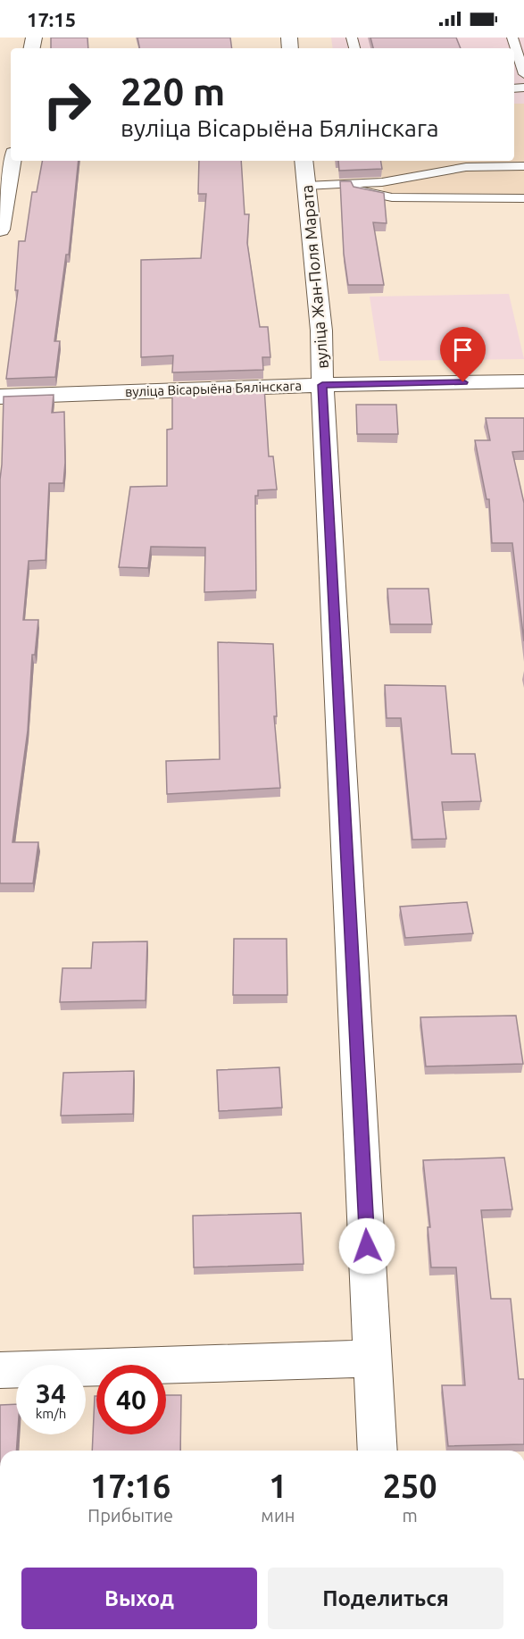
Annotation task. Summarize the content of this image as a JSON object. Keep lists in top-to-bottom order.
{
  "streets": {
    "street": ["вуліца Жан-Поля Марата", "вуліца Вісарыёна Бялінскага"]
  },
  "crossings": [
    ["вуліца Жан-Поля Марата", "вуліца Вісарыёна Бялінскага"]
  ],
  "page": {
    "status": "17:15",
    "turn": ["220 m", "вуліца Вісарыёна Бялінскага"],
    "speed": "34 km/h",
    "limit": "40",
    "eta": [
      "17:16",
      "Прибытие",
      "1",
      "мин",
      "250",
      "m"
    ],
    "buttons": ["Выход", "Поделиться"]
  }
}
